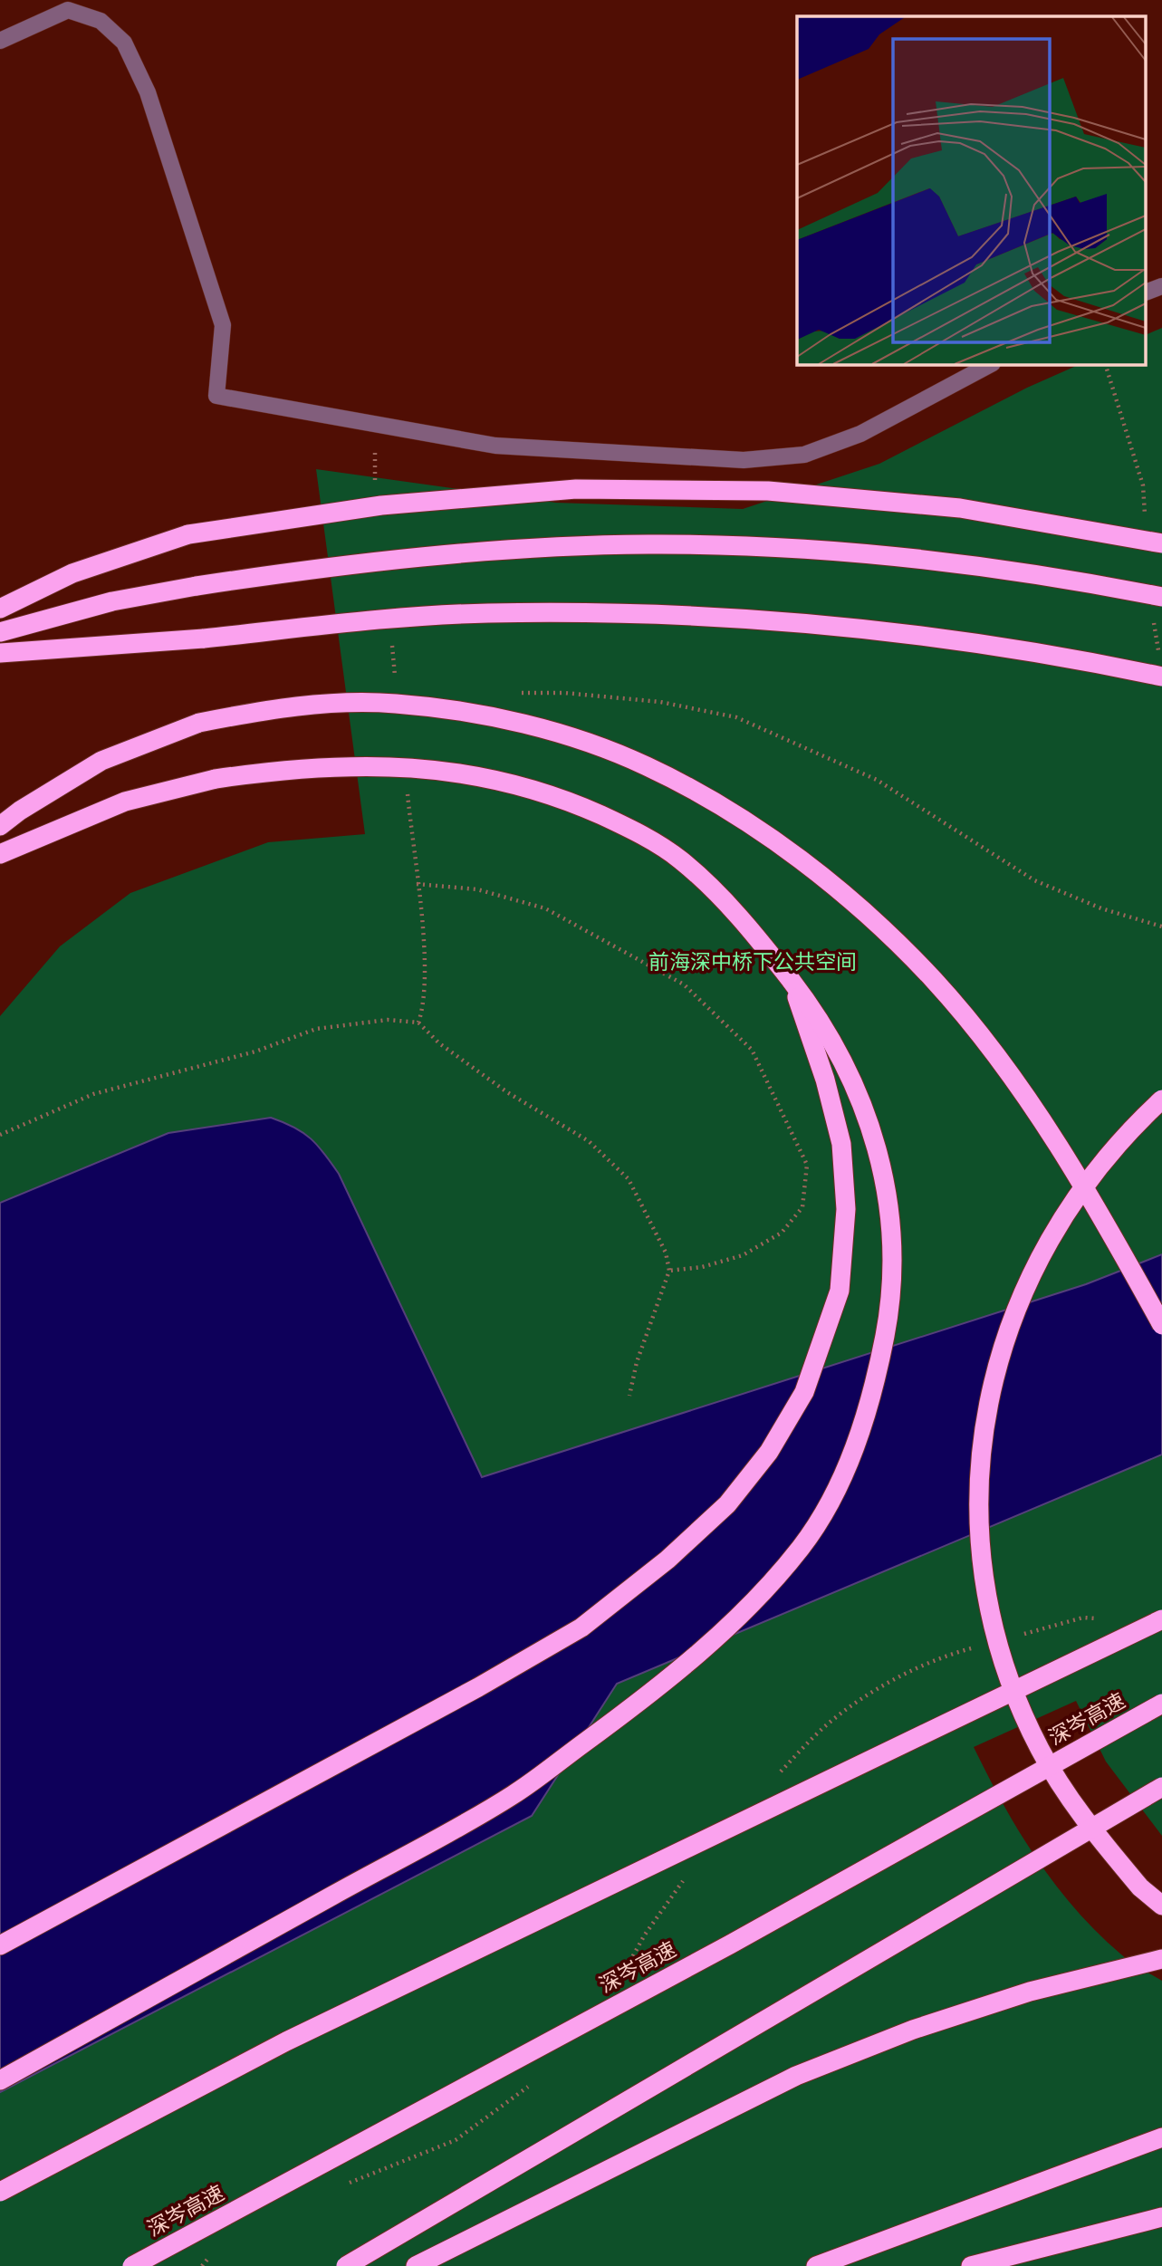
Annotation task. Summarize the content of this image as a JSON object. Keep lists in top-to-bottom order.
{
  "streets": {
    "highway": ["深岑高速"]
  },
  "parks": ["前海深中桥下公共空间"]
}
